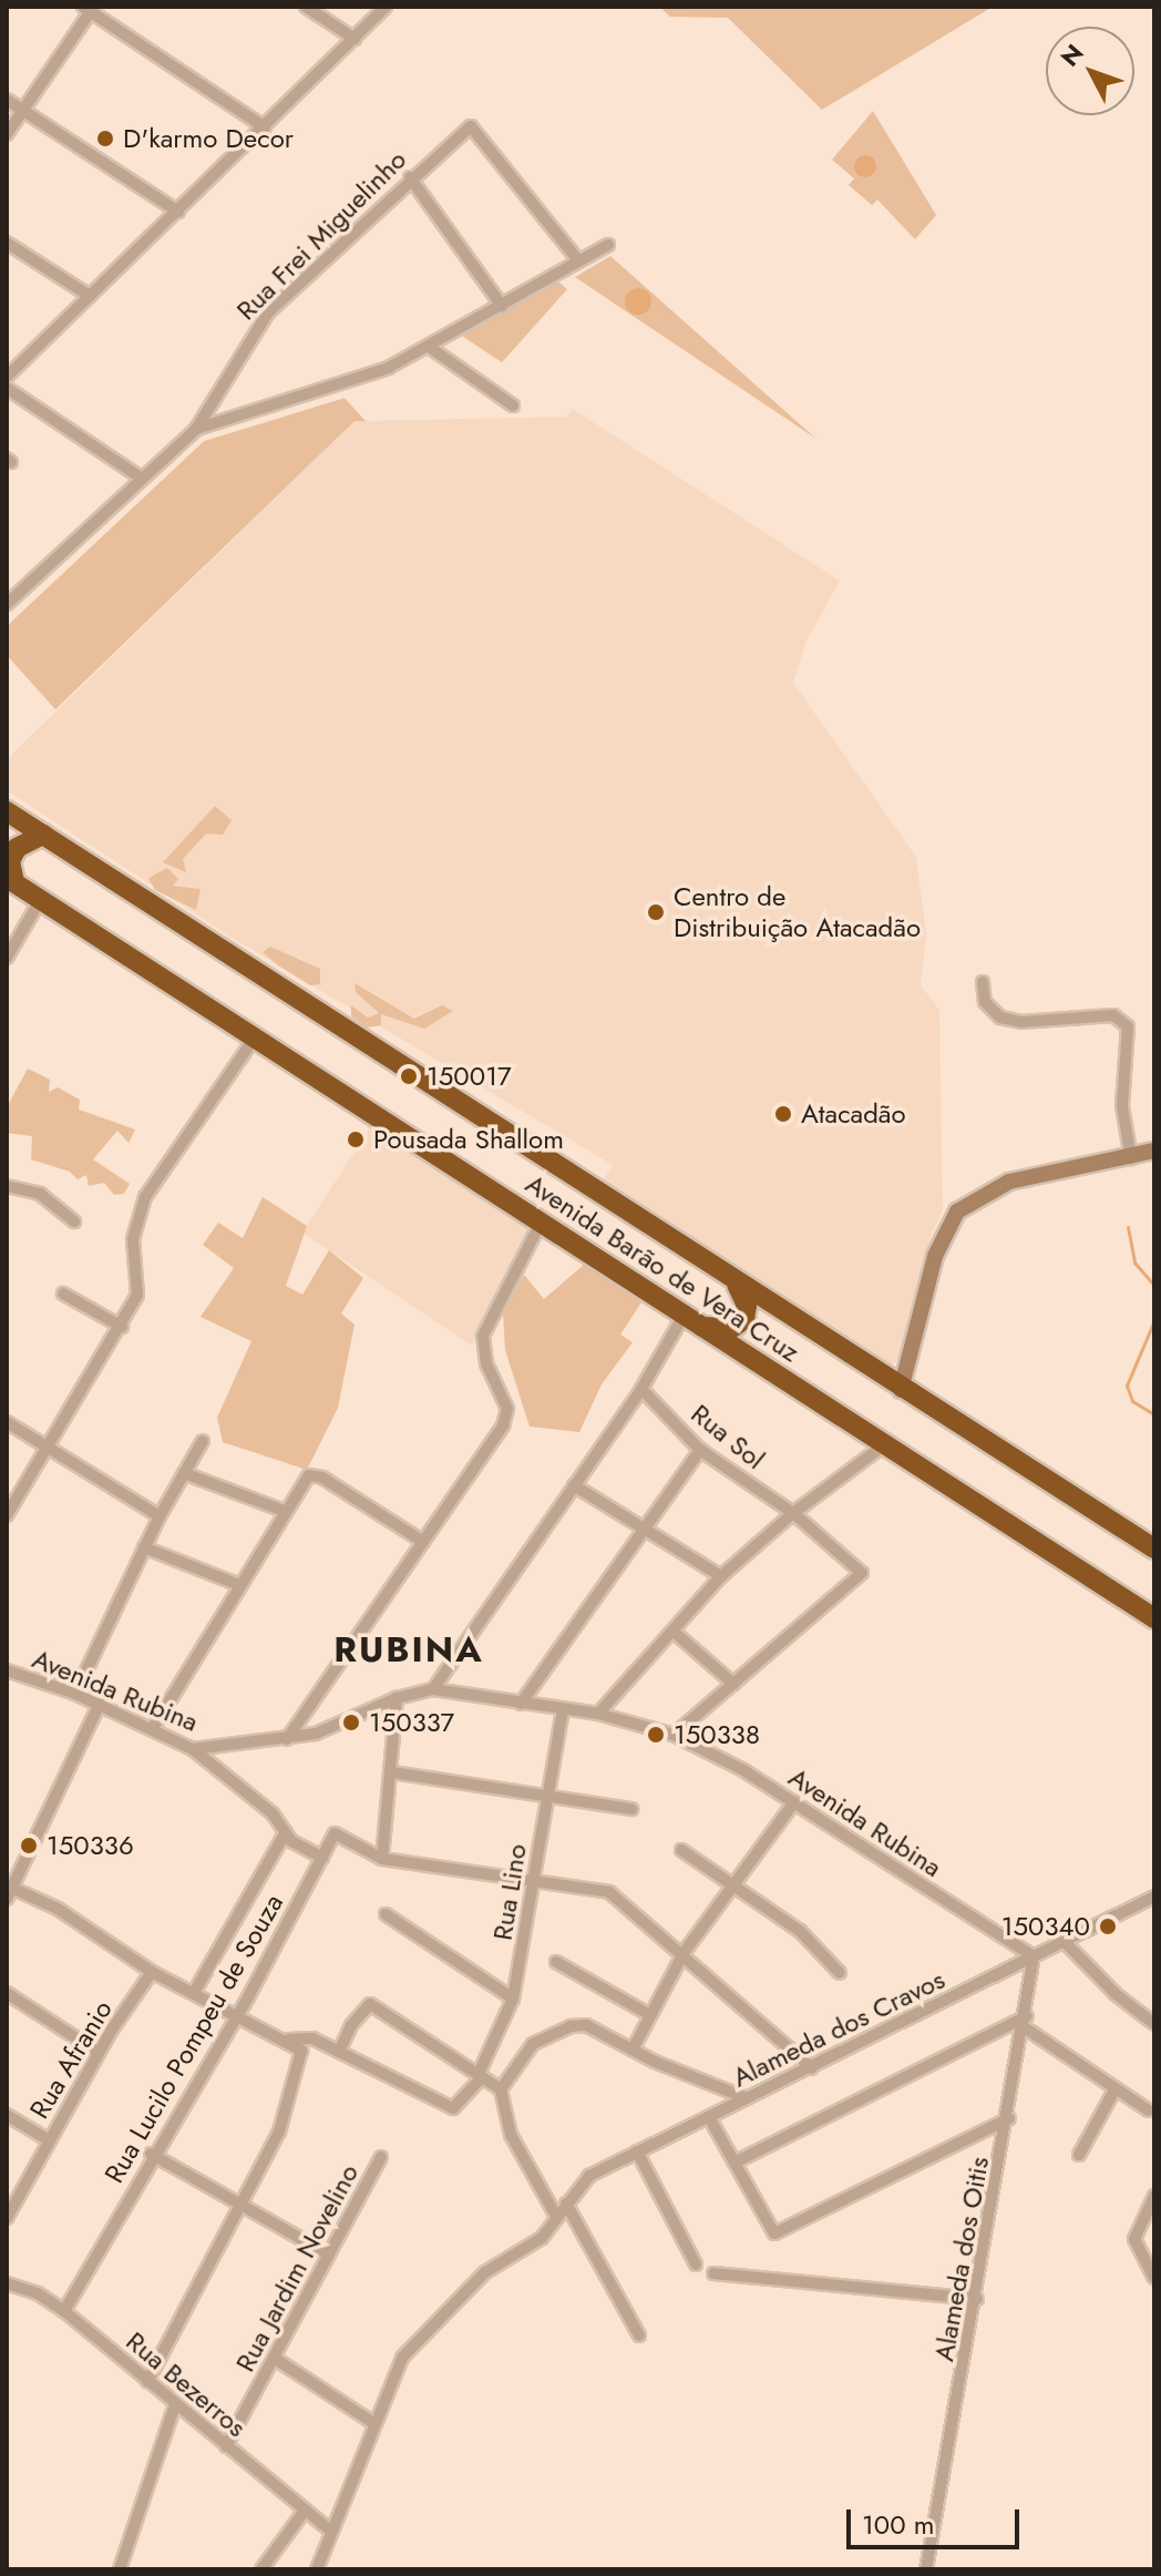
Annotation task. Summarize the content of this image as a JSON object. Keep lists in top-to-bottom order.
{
  "streets": {
    "highway": ["Avenida Barão de Vera Cruz"],
    "street": [
      "Rua Frei Miguelinho",
      "Rua Sol",
      "Avenida Rubina",
      "Rua Lino",
      "Alameda dos Cravos",
      "Rua Lucilo Pompeu de Souza",
      "Rua Afranio",
      "Alameda dos Oitis",
      "Rua Jardim Novelino",
      "Rua Bezerros"
    ]
  },
  "crossings": [
    ["Avenida Rubina", "Rua Lino"],
    ["Avenida Rubina", "Alameda dos Cravos"],
    ["Avenida Rubina", "Alameda dos Oitis"],
    ["Alameda dos Cravos", "Alameda dos Oitis"],
    ["Alameda dos Cravos", "Rua Bezerros"],
    ["Rua Lucilo Pompeu de Souza", "Rua Bezerros"],
    ["Rua Jardim Novelino", "Rua Bezerros"]
  ],
  "districts": ["RUBINA"],
  "places": [
    "D'karmo Decor",
    "Centro de Distribuição Atacadão",
    "150017",
    "Atacadão",
    "Pousada Shallom",
    "150337",
    "150338",
    "150336",
    "150340"
  ],
  "scale_bar": "100 m",
  "north": "top left"
}
